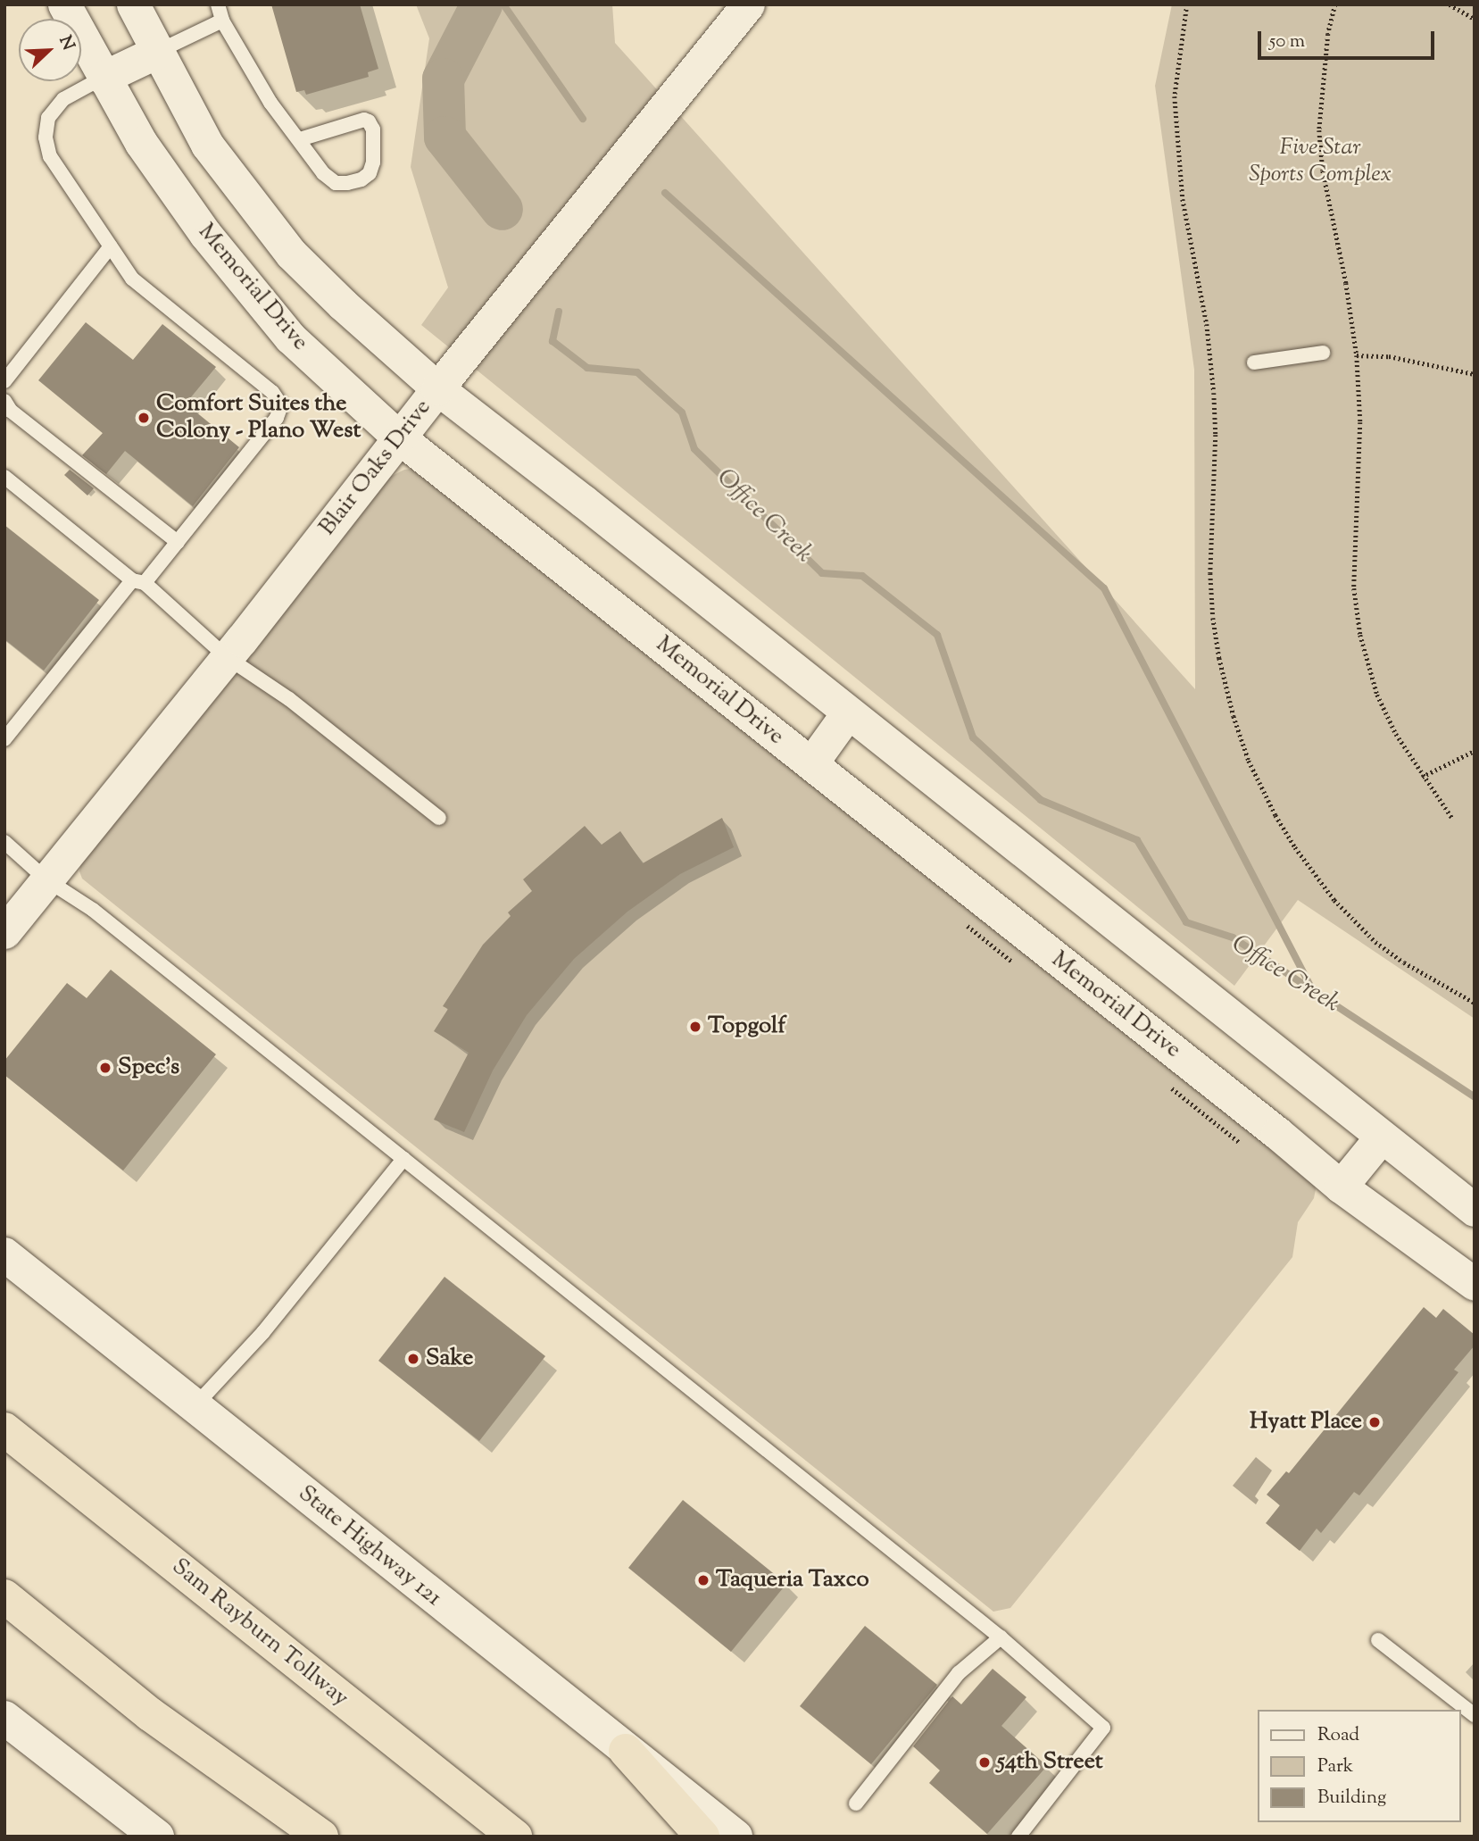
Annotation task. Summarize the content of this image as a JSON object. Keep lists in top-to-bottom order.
{
  "streets": {
    "highway": ["Sam Rayburn Tollway"],
    "main road": ["State Highway 121"],
    "street": ["Memorial Drive", "Blair Oaks Drive"]
  },
  "crossings": [
    ["Memorial Drive", "Blair Oaks Drive"]
  ],
  "water": ["Office Creek"],
  "parks": ["Five Star Sports Complex"],
  "places": [
    "Comfort Suites the Colony - Plano West",
    "Topgolf",
    "Spec's",
    "Sake",
    "Hyatt Place",
    "Taqueria Taxco",
    "54th Street"
  ],
  "legend": ["Road", "Park", "Building"],
  "scale_bar": "50 m",
  "north": "top right"
}
